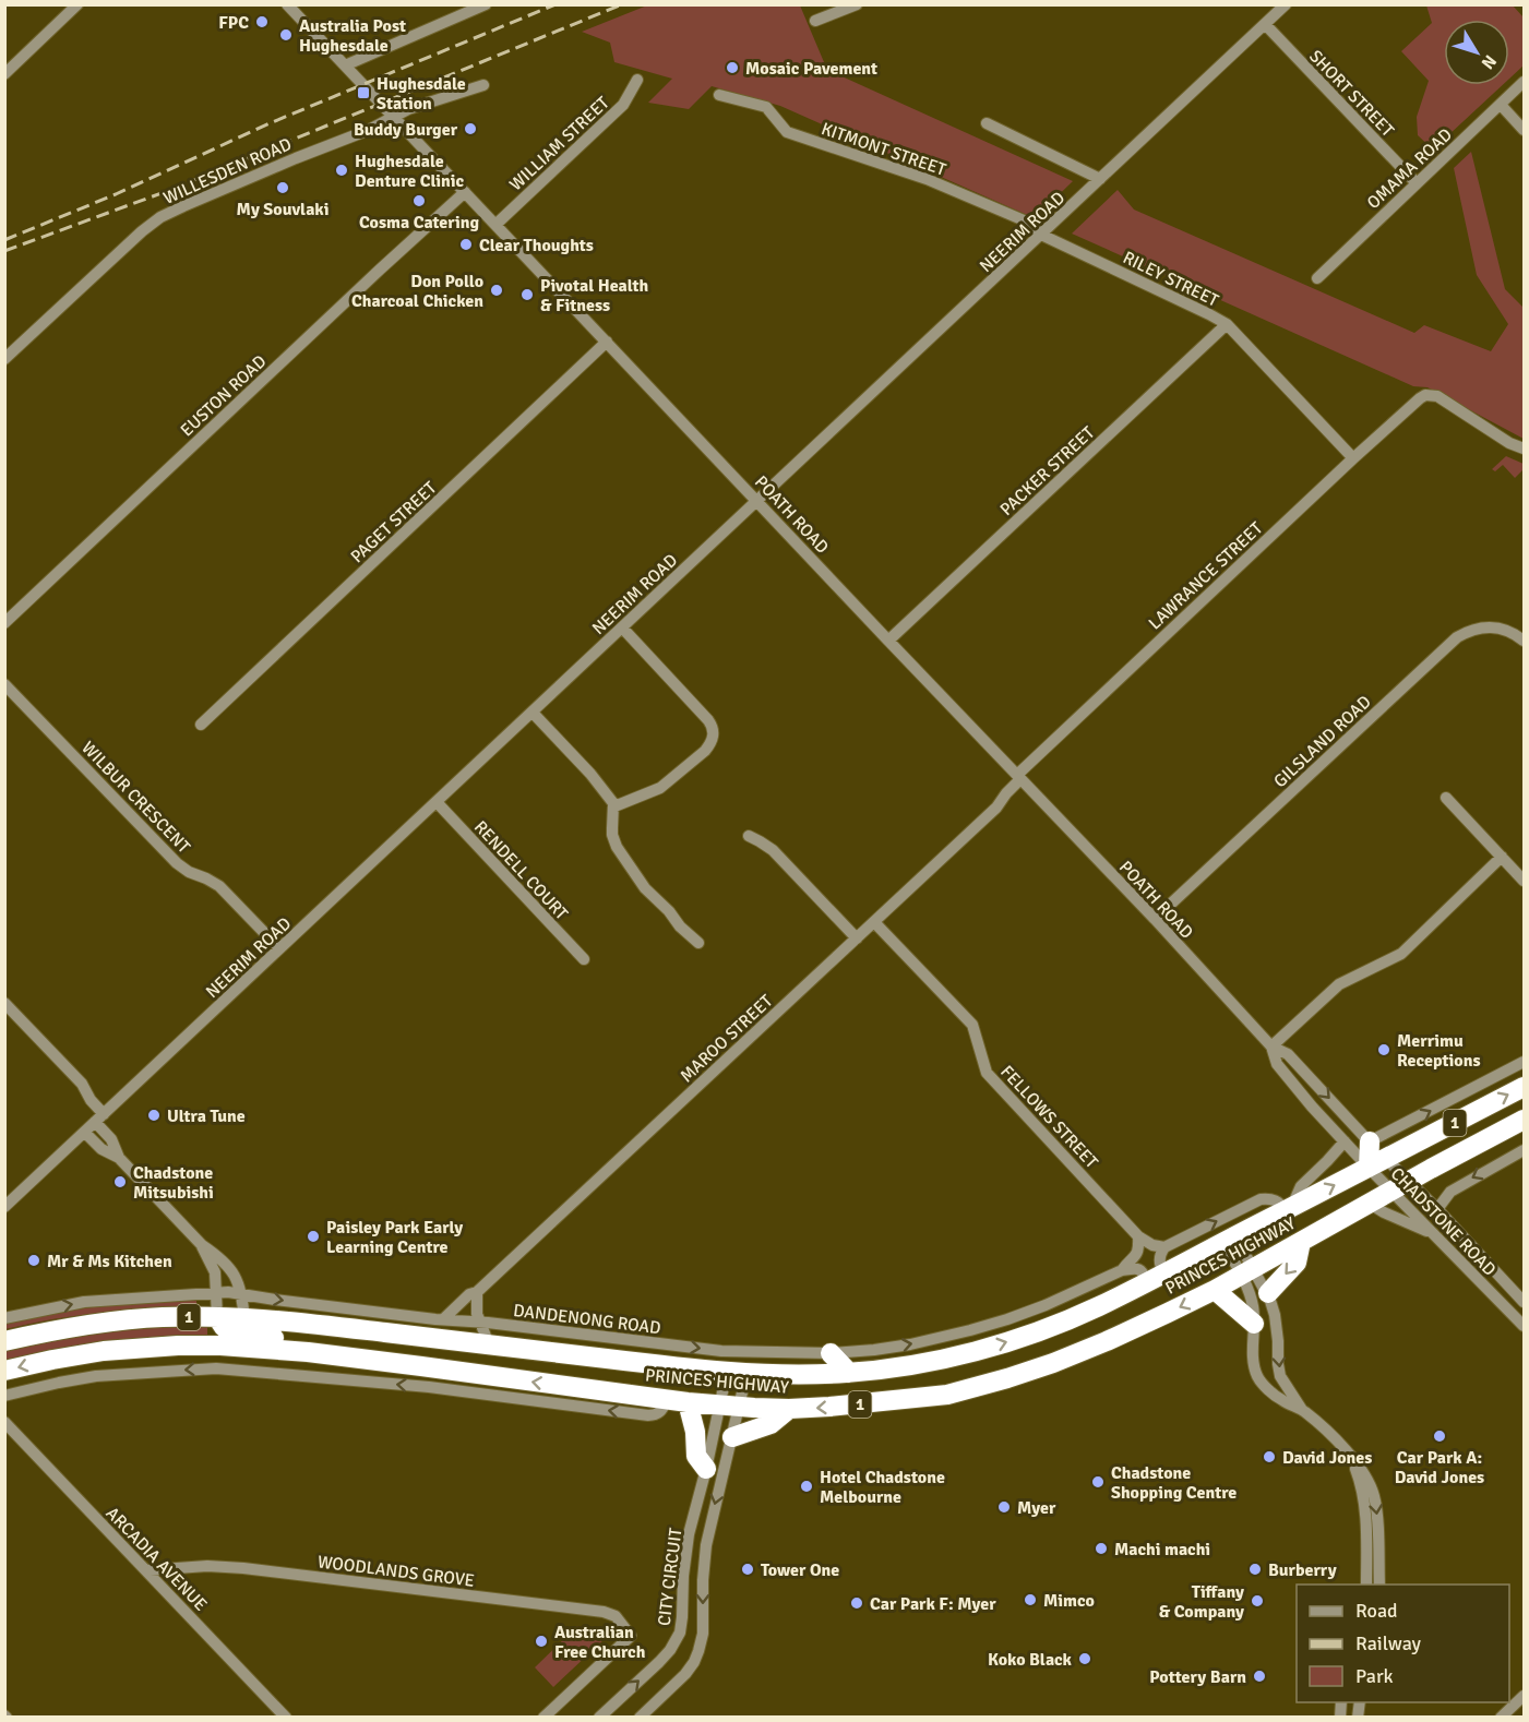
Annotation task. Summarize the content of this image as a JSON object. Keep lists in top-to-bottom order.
{
  "streets": {
    "highway": ["1", "PRINCES HIGHWAY"],
    "street": [
      "SHORT STREET",
      "WILLIAM STREET",
      "KITMONT STREET",
      "OMAMA ROAD",
      "WILLESDEN ROAD",
      "NEERIM ROAD",
      "RILEY STREET",
      "EUSTON ROAD",
      "PACKER STREET",
      "POATH ROAD",
      "PAGET STREET",
      "LAWRANCE STREET",
      "GILSLAND ROAD",
      "WILBUR CRESCENT",
      "RENDELL COURT",
      "MAROO STREET",
      "FELLOWS STREET",
      "CHADSTONE ROAD",
      "DANDENONG ROAD",
      "ARCADIA AVENUE",
      "WOODLANDS GROVE",
      "CITY CIRCUIT"
    ]
  },
  "crossings": [
    ["SHORT STREET", "OMAMA ROAD"],
    ["SHORT STREET", "NEERIM ROAD"],
    ["WILLIAM STREET", "POATH ROAD"],
    ["KITMONT STREET", "NEERIM ROAD"],
    ["KITMONT STREET", "RILEY STREET"],
    ["WILLESDEN ROAD", "POATH ROAD"],
    ["NEERIM ROAD", "RILEY STREET"],
    ["NEERIM ROAD", "POATH ROAD"],
    ["NEERIM ROAD", "WILBUR CRESCENT"],
    ["NEERIM ROAD", "RENDELL COURT"],
    ["RILEY STREET", "PACKER STREET"],
    ["RILEY STREET", "LAWRANCE STREET"],
    ["EUSTON ROAD", "POATH ROAD"],
    ["PACKER STREET", "POATH ROAD"],
    ["POATH ROAD", "PAGET STREET"],
    ["POATH ROAD", "LAWRANCE STREET"],
    ["POATH ROAD", "GILSLAND ROAD"],
    ["POATH ROAD", "MAROO STREET"],
    ["POATH ROAD", "1"],
    ["POATH ROAD", "CHADSTONE ROAD"],
    ["LAWRANCE STREET", "MAROO STREET"],
    ["MAROO STREET", "FELLOWS STREET"],
    ["MAROO STREET", "DANDENONG ROAD"],
    ["1", "CHADSTONE ROAD"],
    ["1", "PRINCES HIGHWAY"],
    ["CHADSTONE ROAD", "PRINCES HIGHWAY"],
    ["PRINCES HIGHWAY", "CITY CIRCUIT"],
    ["ARCADIA AVENUE", "WOODLANDS GROVE"]
  ],
  "places": {
    "other": [
      "FPC",
      "Australia Post Hughesdale",
      "Mosaic Pavement",
      "Buddy Burger",
      "Hughesdale Denture Clinic",
      "My Souvlaki",
      "Cosma Catering",
      "Clear Thoughts",
      "Don Pollo Charcoal Chicken",
      "Pivotal Health & Fitness",
      "Merrimu Receptions",
      "Ultra Tune",
      "Chadstone Mitsubishi",
      "Paisley Park Early Learning Centre",
      "Mr & Ms Kitchen",
      "Car Park A: David Jones",
      "David Jones",
      "Chadstone Shopping Centre",
      "Hotel Chadstone Melbourne",
      "Myer",
      "Machi machi",
      "Tower One",
      "Burberry",
      "Mimco",
      "Tiffany & Company",
      "Car Park F: Myer",
      "Australian Free Church",
      "Koko Black",
      "Pottery Barn"
    ],
    "transit": ["Hughesdale Station"]
  },
  "legend": ["Road", "Railway", "Park"],
  "north": "bottom right"
}
